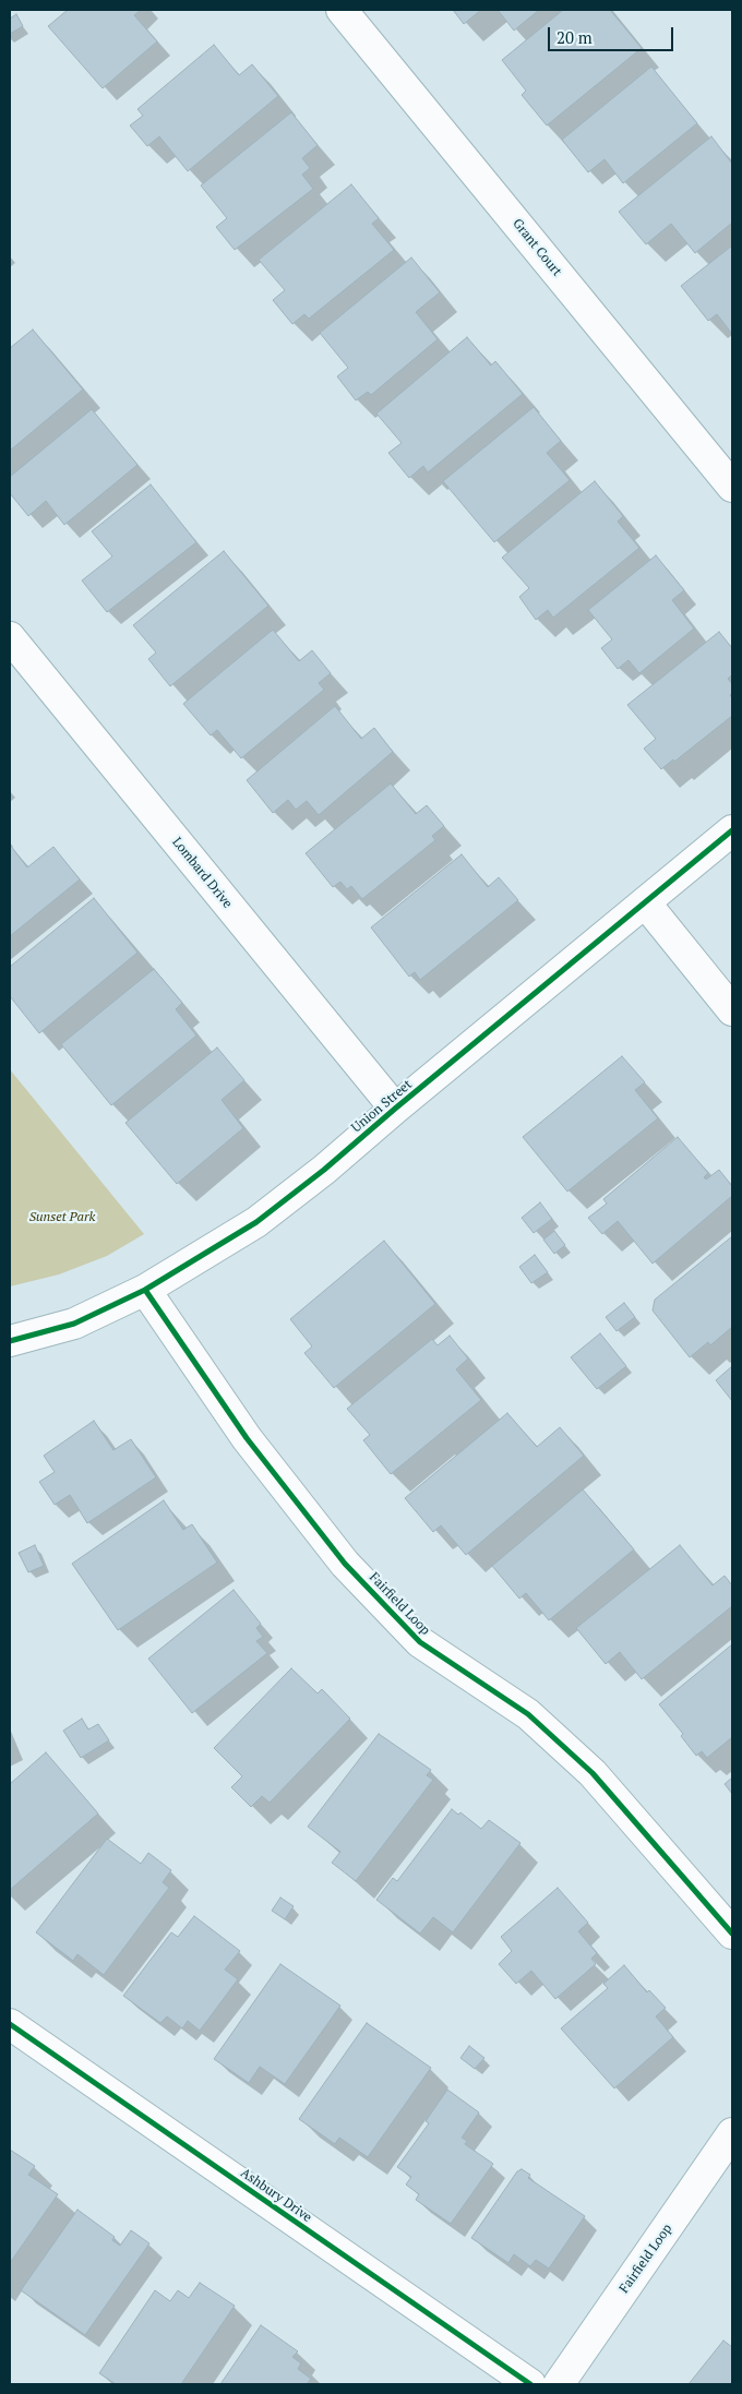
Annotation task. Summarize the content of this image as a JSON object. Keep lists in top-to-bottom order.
{
  "streets": {
    "street": [
      "Grant Court",
      "Lombard Drive",
      "Union Street",
      "Fairfield Loop",
      "Ashbury Drive"
    ]
  },
  "crossings": [
    ["Lombard Drive", "Union Street"],
    ["Union Street", "Fairfield Loop"]
  ],
  "parks": ["Sunset Park"],
  "scale_bar": "20 m"
}
